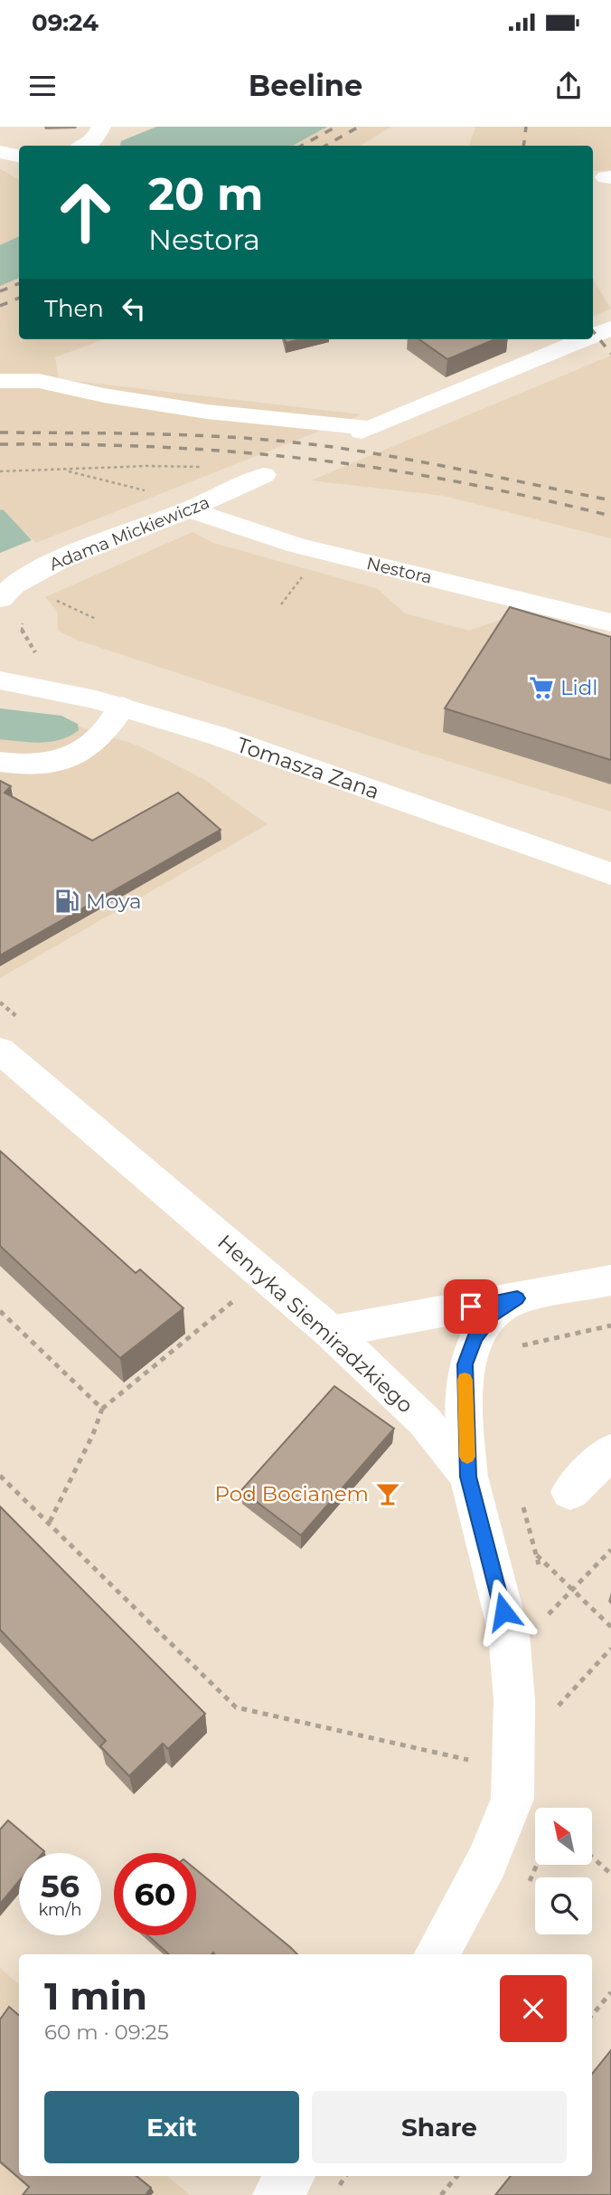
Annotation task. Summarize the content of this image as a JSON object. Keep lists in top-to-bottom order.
{
  "streets": {
    "main road": [
      "Adama Mickiewicza",
      "Nestora",
      "Tomasza Zana",
      "Henryka Siemiradzkiego"
    ]
  },
  "crossings": [
    ["Adama Mickiewicza", "Nestora"]
  ],
  "places": {
    "supermarket": ["Lidl"],
    "fuel station": ["Moya"],
    "bar": ["Pod Bocianem"]
  },
  "north": "top left",
  "page": {
    "status": "09:24",
    "header": "Beeline",
    "turn": ["20 m", "Nestora"],
    "then": "Then",
    "speed": "56 km/h",
    "limit": "60",
    "heading": ["1 min", "60 m · 09:25"],
    "buttons": ["Exit", "Share"]
  }
}
